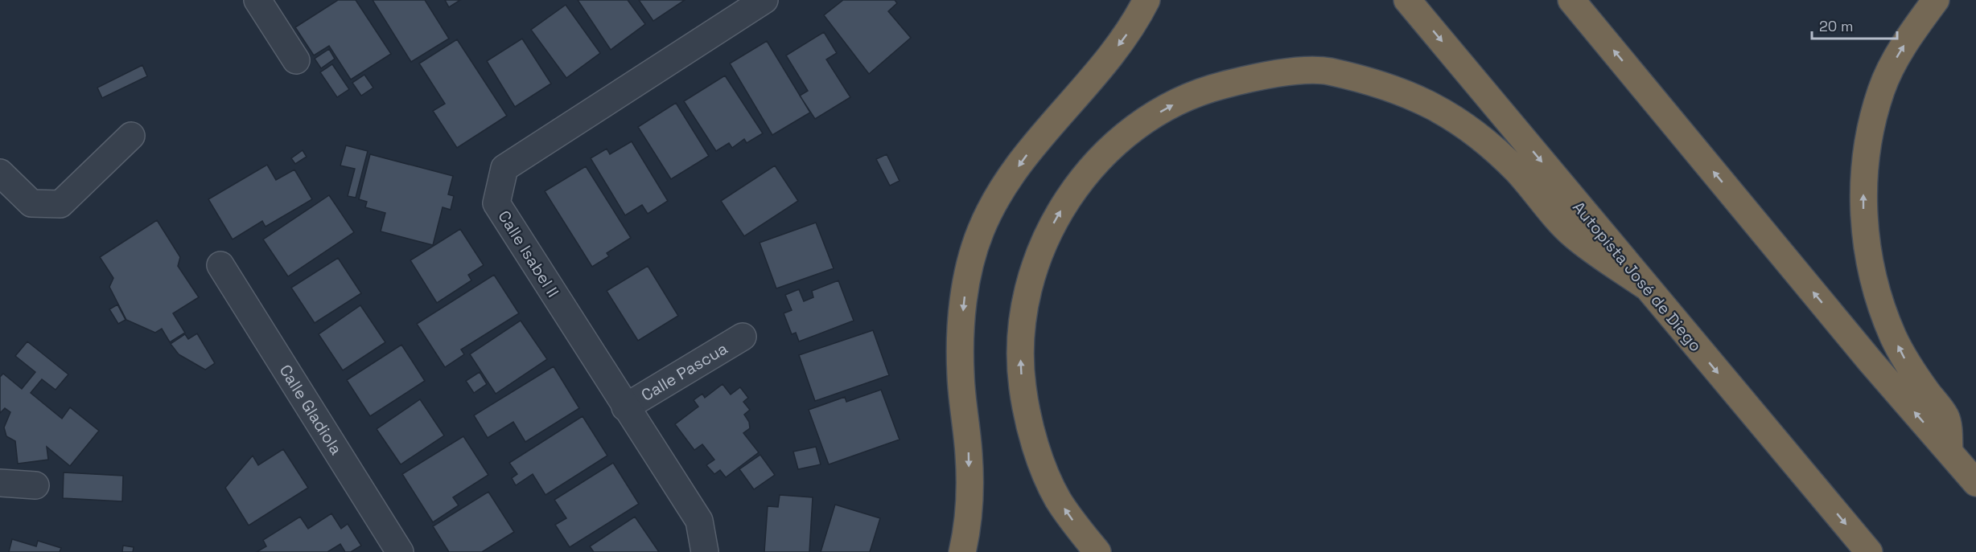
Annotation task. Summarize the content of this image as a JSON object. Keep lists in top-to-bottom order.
{
  "streets": {
    "highway": ["Autopista José de Diego"],
    "street": ["Calle Isabel II", "Calle Pascua", "Calle Gladiola"]
  },
  "crossings": [
    ["Calle Isabel II", "Calle Pascua"]
  ],
  "scale_bar": "20 m"
}
